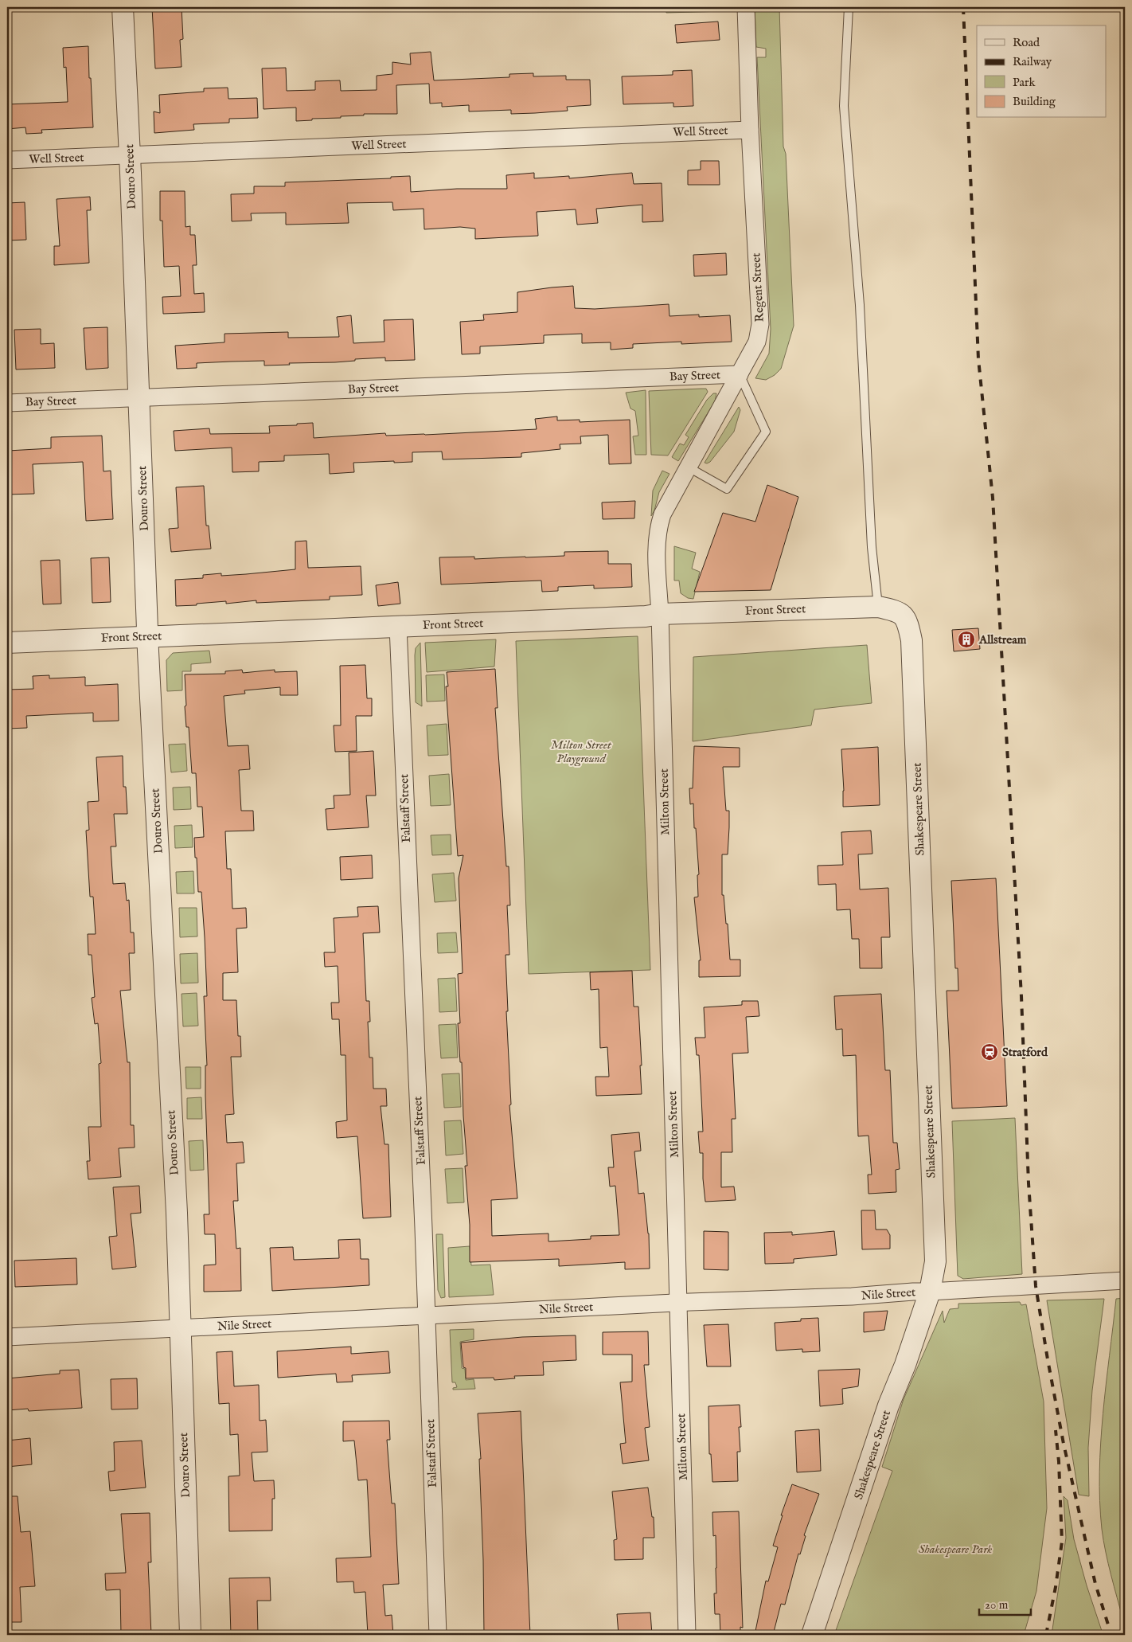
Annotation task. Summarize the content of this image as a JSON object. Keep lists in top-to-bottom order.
{
  "streets": {
    "street": [
      "Well Street",
      "Douro Street",
      "Regent Street",
      "Bay Street",
      "Front Street",
      "Milton Street",
      "Falstaff Street",
      "Shakespeare Street",
      "Nile Street"
    ]
  },
  "crossings": [
    ["Well Street", "Douro Street"],
    ["Well Street", "Regent Street"],
    ["Douro Street", "Bay Street"],
    ["Douro Street", "Front Street"],
    ["Douro Street", "Nile Street"],
    ["Regent Street", "Bay Street"],
    ["Regent Street", "Front Street"],
    ["Regent Street", "Milton Street"],
    ["Front Street", "Milton Street"],
    ["Front Street", "Falstaff Street"],
    ["Front Street", "Shakespeare Street"],
    ["Milton Street", "Nile Street"],
    ["Falstaff Street", "Nile Street"],
    ["Shakespeare Street", "Nile Street"]
  ],
  "parks": ["Milton Street Playground", "Shakespeare Park"],
  "places": {
    "building": ["Allstream"],
    "station": ["Stratford"]
  },
  "legend": [
    "Road",
    "Railway",
    "Park",
    "Building"
  ],
  "scale_bar": "20 m"
}
